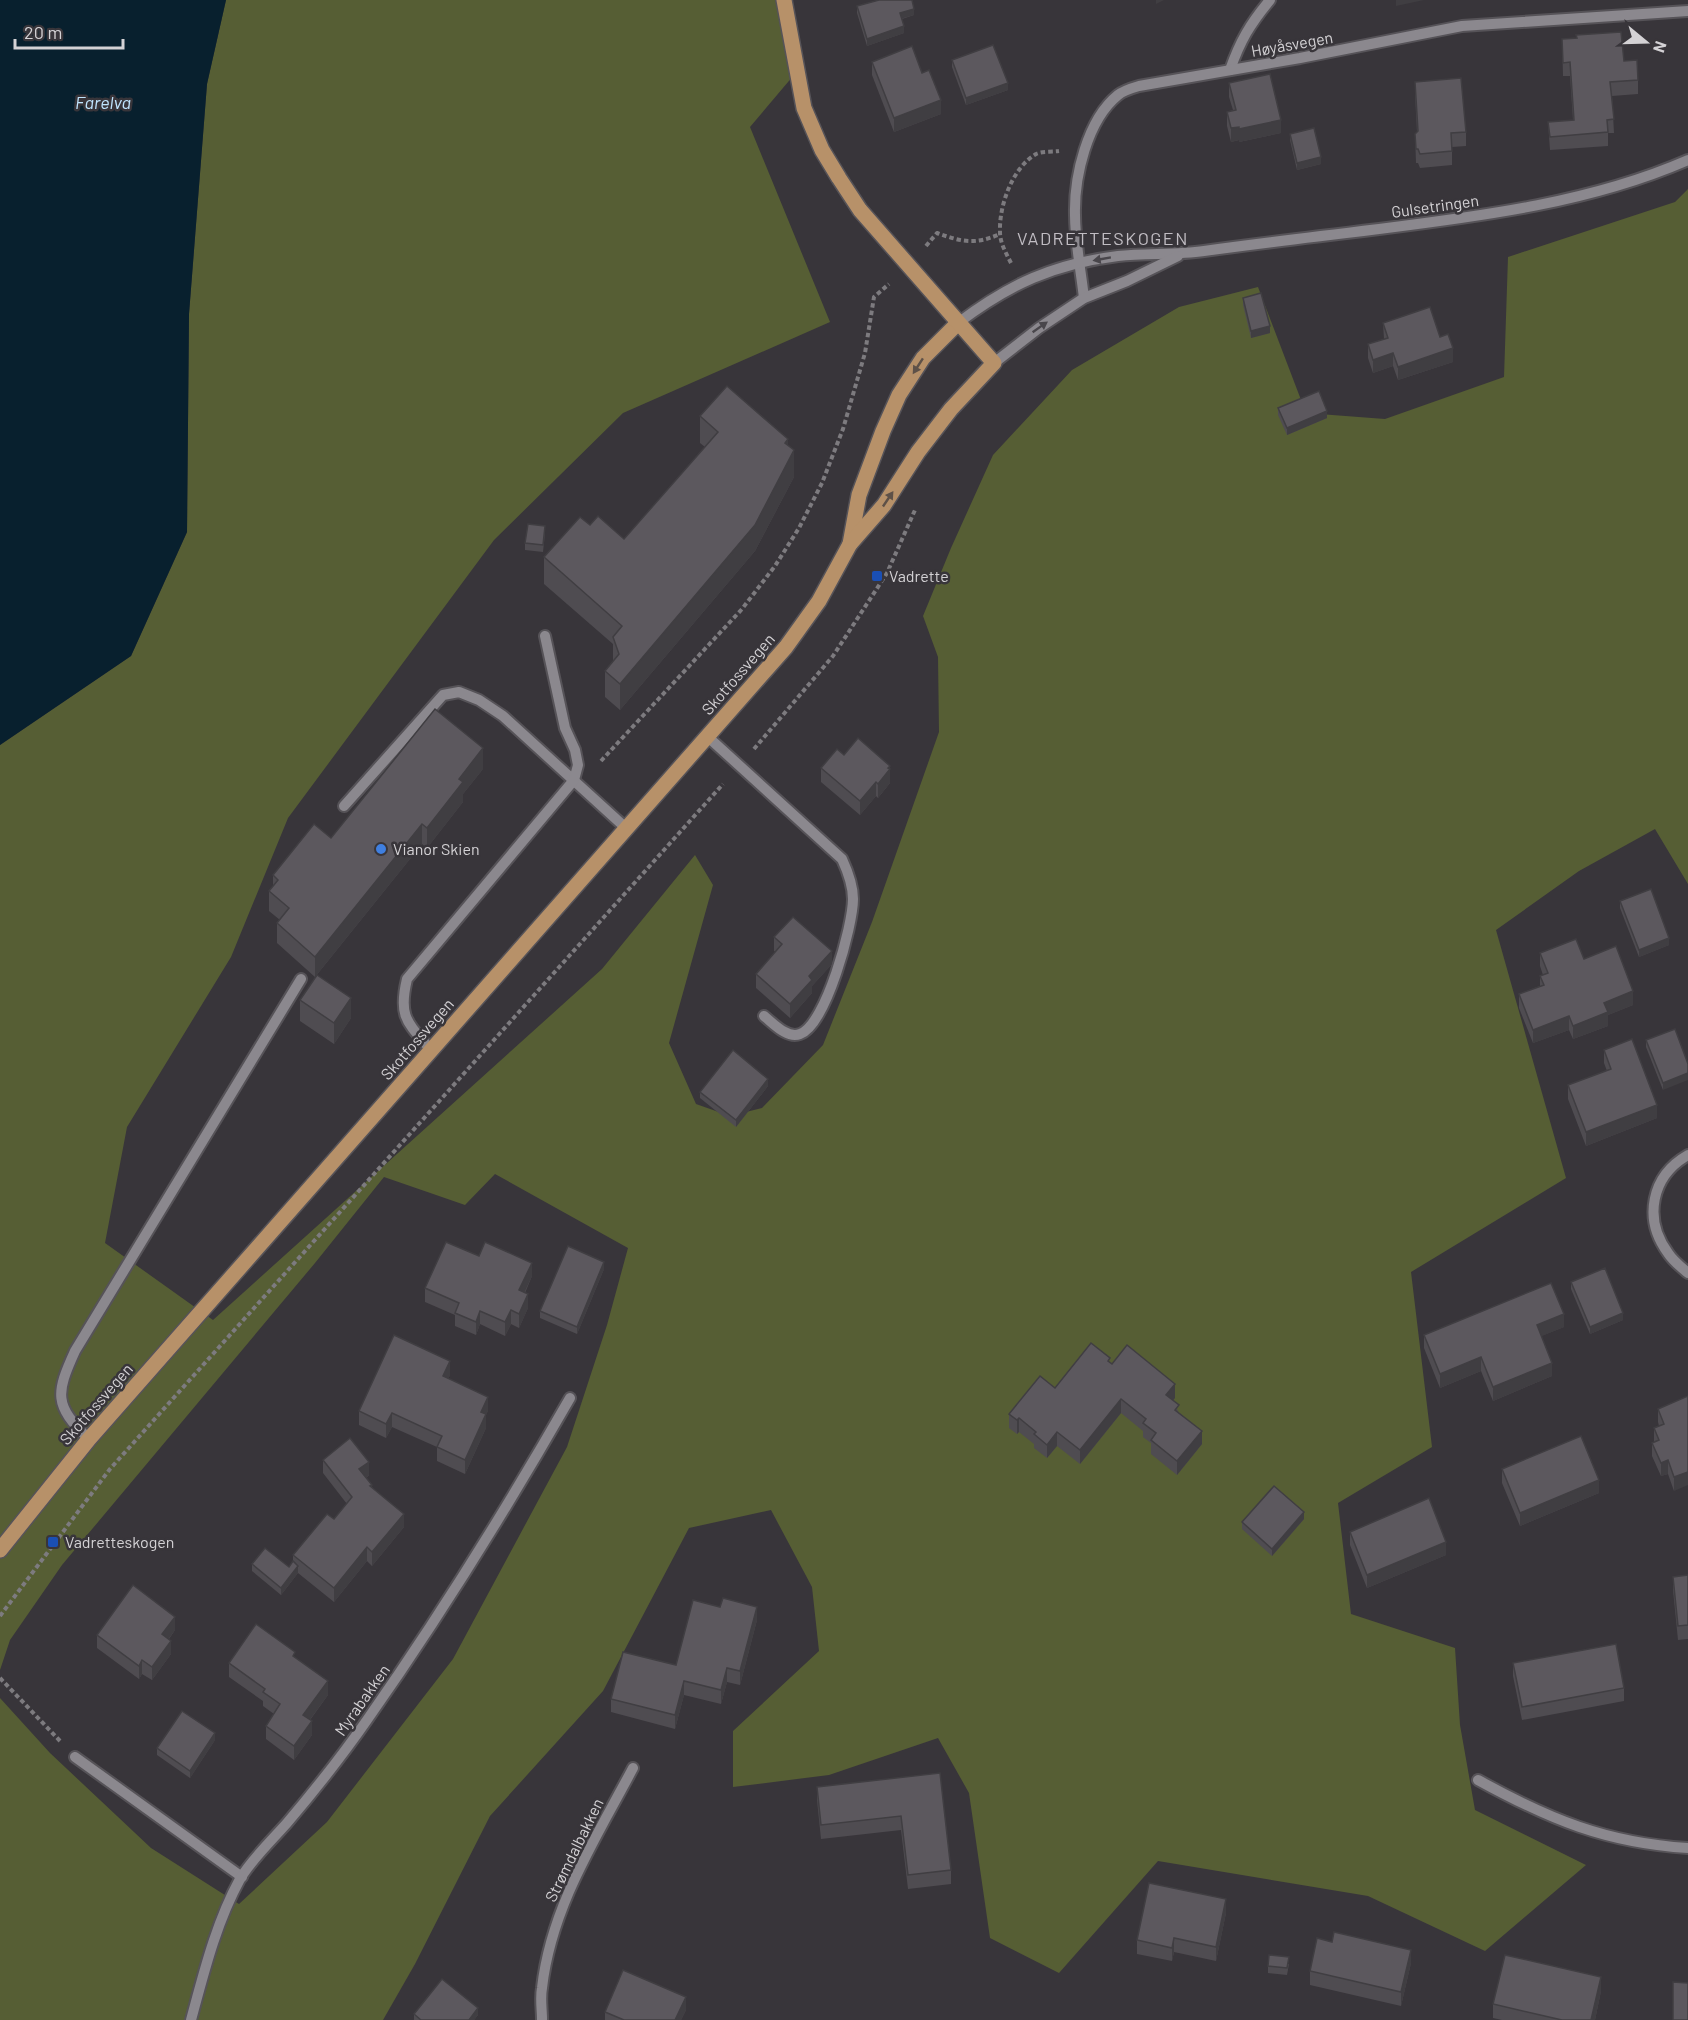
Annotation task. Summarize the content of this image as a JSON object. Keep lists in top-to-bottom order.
{
  "streets": {
    "main road": ["Skotfossvegen"],
    "street": [
      "Høyåsvegen",
      "Gulsetringen",
      "Myrabakken",
      "Strømdalbakken"
    ]
  },
  "crossings": [
    ["Høyåsvegen", "Gulsetringen"],
    ["Gulsetringen", "Skotfossvegen"]
  ],
  "districts": ["VADRETTESKOGEN"],
  "water": ["Farelva"],
  "places": {
    "transit": ["Vadrette", "Vadretteskogen"],
    "other": ["Vianor Skien"]
  },
  "scale_bar": "20 m",
  "north": "right"
}
